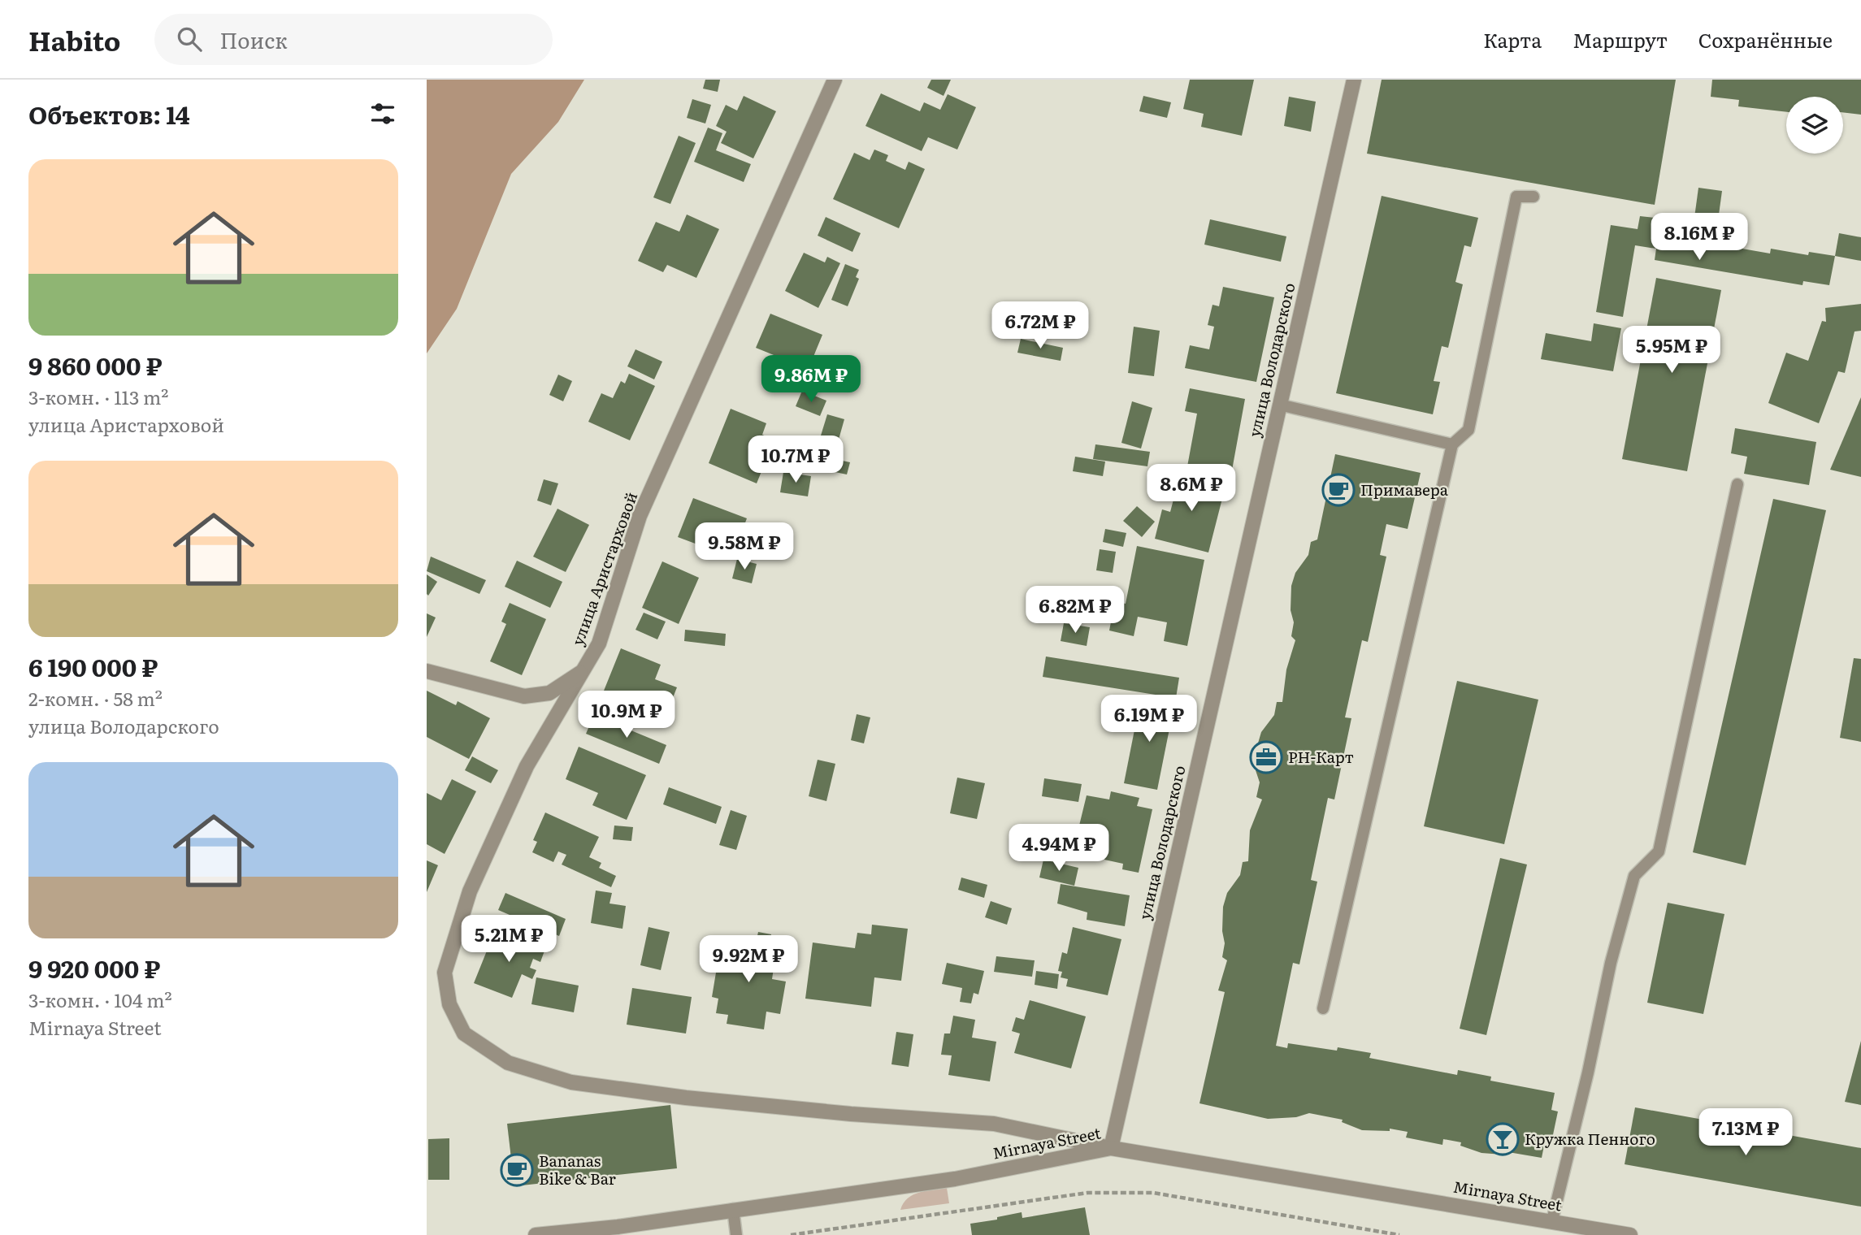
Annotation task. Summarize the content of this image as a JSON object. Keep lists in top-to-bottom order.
{
  "streets": {
    "street": ["улица Володарского", "улица Аристарховой", "Mirnaya Street"]
  },
  "crossings": [
    ["улица Володарского", "улица Аристарховой"],
    ["улица Володарского", "Mirnaya Street"],
    ["улица Аристарховой", "Mirnaya Street"]
  ],
  "places": {
    "cafe": ["Примавера", "Bananas Bike & Bar"],
    "office": ["РН-Карт"],
    "bar": ["Кружка Пенного"]
  },
  "page": {
    "header": "Habito",
    "search": "Поиск",
    "nav": ["Карта", "Маршрут", "Сохранённые"],
    "heading": "Объектов: 14",
    "list": [
      {
        "name": "9 860 000 ₽",
        "note": "3-комн. · 113 m² · улица Аристарховой"
      },
      {
        "name": "6 190 000 ₽",
        "note": "2-комн. · 58 m² · улица Володарского"
      },
      {
        "name": "9 920 000 ₽",
        "note": "3-комн. · 104 m² · Mirnaya Street"
      }
    ],
    "price": [
      "8.16M ₽",
      "6.72M ₽",
      "5.95M ₽",
      "9.86M ₽",
      "10.7M ₽",
      "8.6M ₽",
      "9.58M ₽",
      "6.82M ₽",
      "10.9M ₽",
      "6.19M ₽",
      "4.94M ₽",
      "5.21M ₽",
      "9.92M ₽",
      "7.13M ₽"
    ]
  }
}
